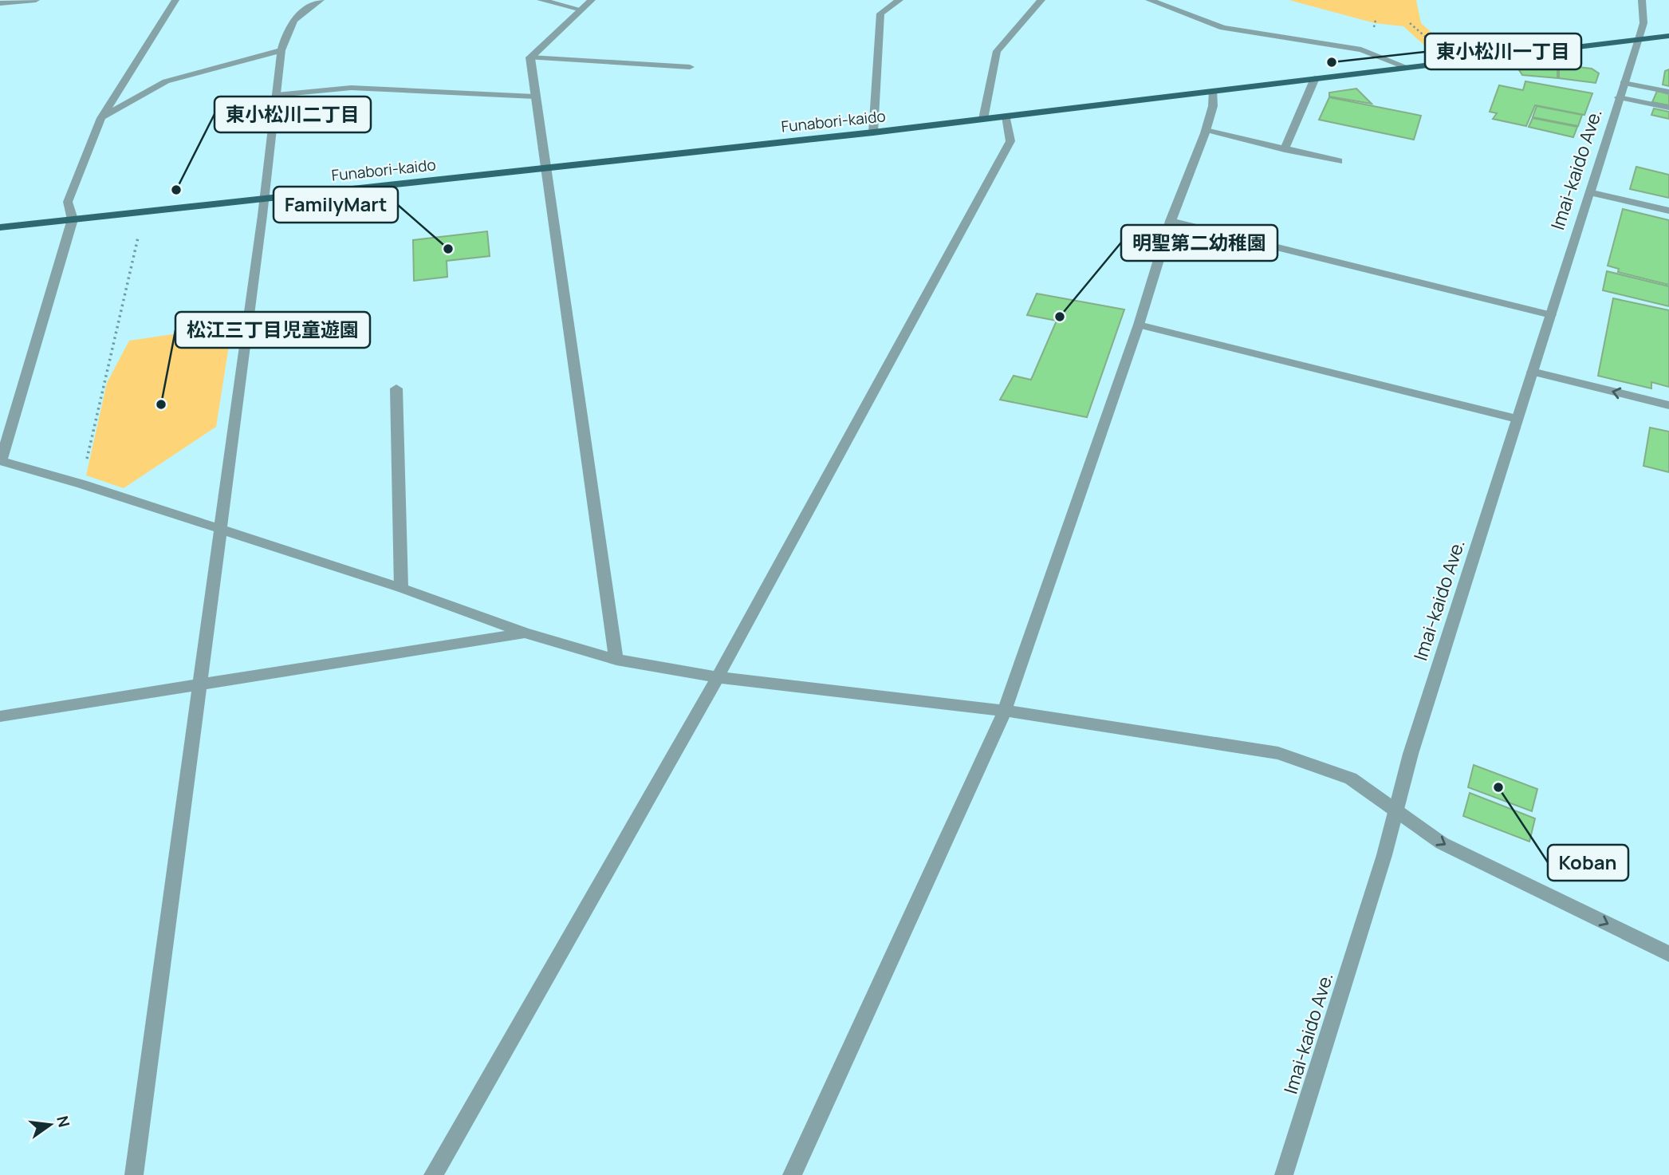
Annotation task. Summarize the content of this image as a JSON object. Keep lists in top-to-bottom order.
{
  "streets": {
    "main road": ["Funabori-kaido"],
    "street": ["Imai-kaido Ave."]
  },
  "crossings": [
    ["Funabori-kaido", "Imai-kaido Ave."]
  ],
  "places": [
    "東小松川一丁目",
    "東小松川二丁目",
    "FamilyMart",
    "明聖第二幼稚園",
    "松江三丁目児童遊園",
    "Koban"
  ],
  "north": "right"
}
